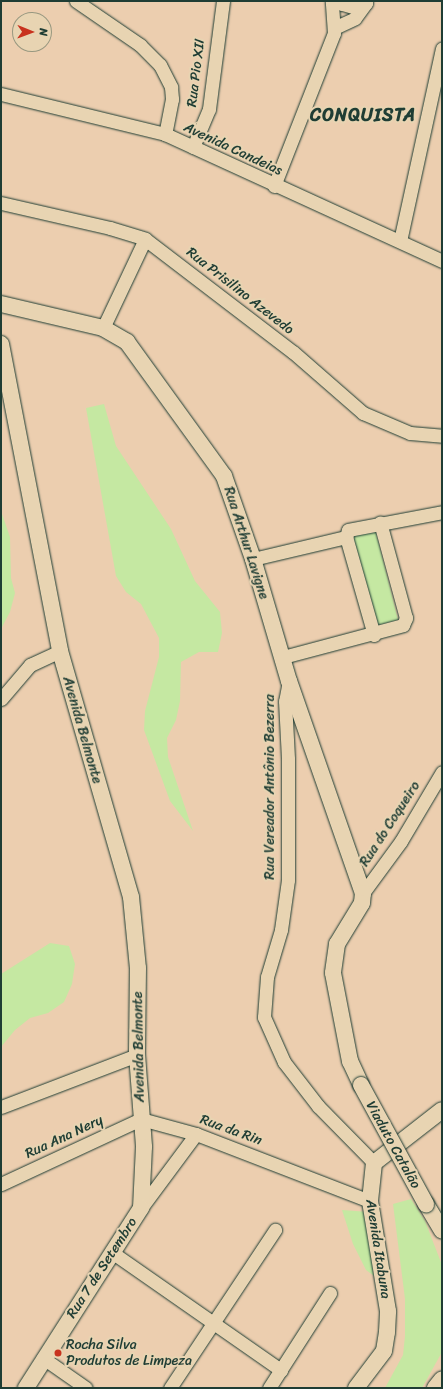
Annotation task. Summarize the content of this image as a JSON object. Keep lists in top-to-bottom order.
{
  "streets": {
    "street": [
      "Rua Pio XII",
      "Avenida Candeias",
      "Rua Prisilino Azevedo",
      "Rua Arthur Lavigne",
      "Avenida Belmonte",
      "Rua Vereador Antônio Bezerra",
      "Rua do Coqueiro",
      "Rua da Rin",
      "Rua Ana Nery",
      "Viaduto Catalão",
      "Avenida Itabuna",
      "Rua 7 de Setembro"
    ]
  },
  "crossings": [
    ["Rua Pio XII", "Avenida Candeias"],
    ["Rua Arthur Lavigne", "Rua Vereador Antônio Bezerra"],
    ["Rua Arthur Lavigne", "Rua do Coqueiro"],
    ["Rua Arthur Lavigne", "Viaduto Catalão"],
    ["Avenida Belmonte", "Rua da Rin"],
    ["Avenida Belmonte", "Rua Ana Nery"],
    ["Avenida Belmonte", "Rua 7 de Setembro"],
    ["Rua Vereador Antônio Bezerra", "Avenida Itabuna"],
    ["Rua do Coqueiro", "Viaduto Catalão"],
    ["Rua da Rin", "Rua Ana Nery"],
    ["Rua da Rin", "Avenida Itabuna"],
    ["Rua da Rin", "Rua 7 de Setembro"],
    ["Rua Ana Nery", "Rua 7 de Setembro"]
  ],
  "districts": ["CONQUISTA"],
  "places": ["Rocha Silva Produtos de Limpeza"],
  "north": "right"
}
